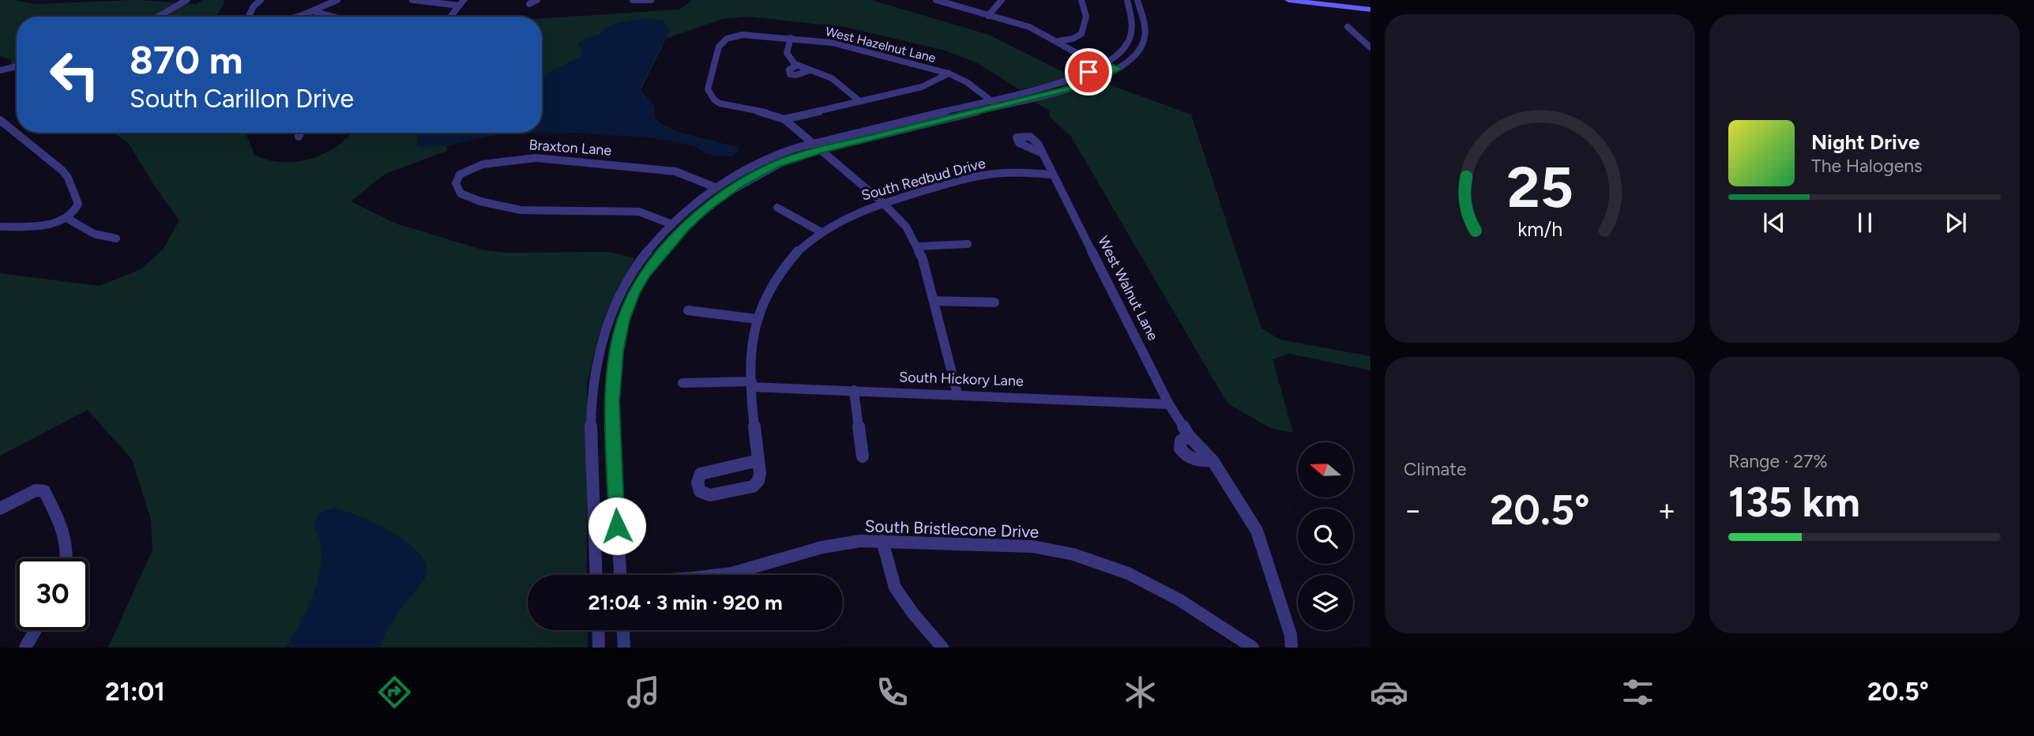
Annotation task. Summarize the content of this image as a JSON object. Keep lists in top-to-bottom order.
{
  "streets": {
    "street": [
      "West Hazelnut Lane",
      "Braxton Lane",
      "South Redbud Drive",
      "West Walnut Lane",
      "South Hickory Lane",
      "South Bristlecone Drive"
    ]
  },
  "crossings": [
    ["South Redbud Drive", "West Walnut Lane"],
    ["South Redbud Drive", "South Hickory Lane"],
    ["West Walnut Lane", "South Hickory Lane"]
  ],
  "north": "left",
  "page": {
    "turn": ["870 m", "South Carillon Drive"],
    "song": ["Night Drive", "The Halogens"],
    "tile": [
      "Climate",
      ["Range · 27%", "135 km"]
    ],
    "heat": ["−", "20.5°", "+"],
    "limit": "30",
    "trip": "21:04 · 3 min · 920 m",
    "tabs": ["21:01", "20.5°"],
    "gauge": ["25", "km/h"]
  }
}
